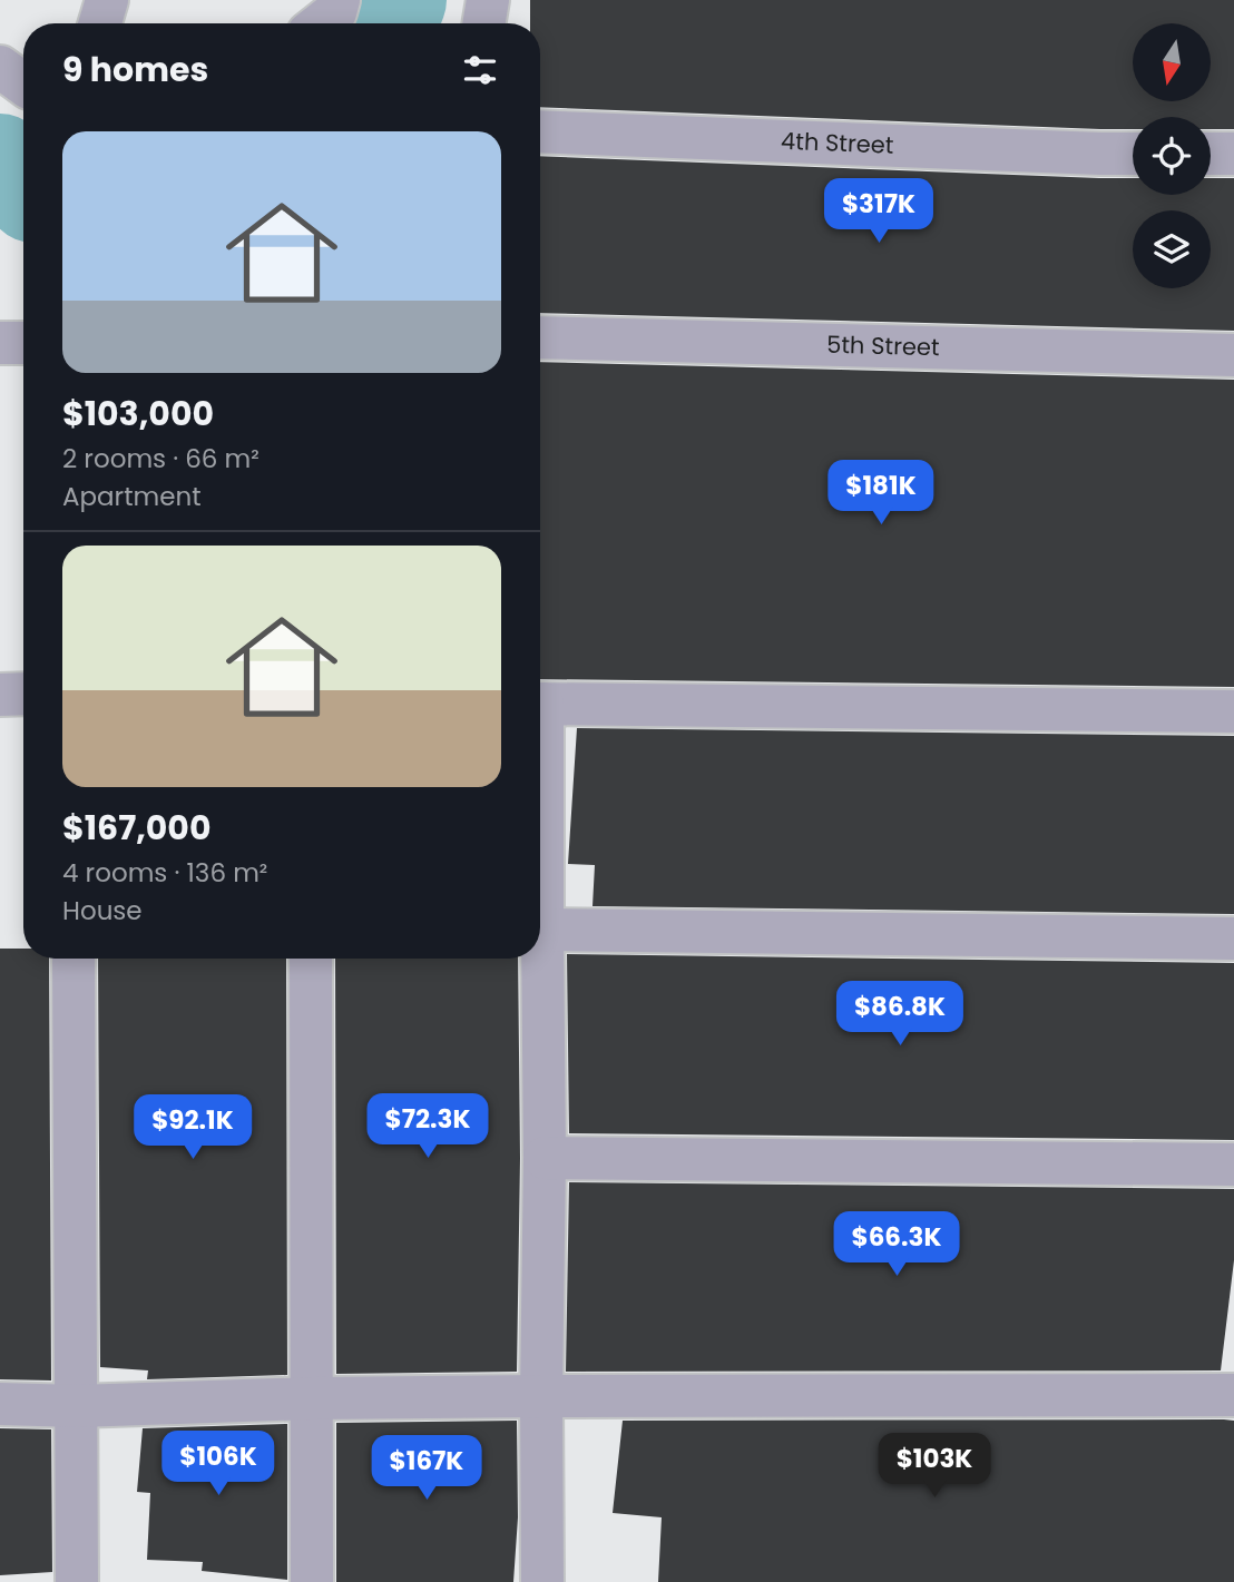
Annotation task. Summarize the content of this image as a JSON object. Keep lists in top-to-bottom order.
{
  "streets": {
    "street": ["4th Street", "5th Street"]
  },
  "north": "bottom",
  "page": {
    "heading": "9 homes",
    "list": [
      {
        "name": "$103,000",
        "note": "2 rooms · 66 m² · Apartment"
      },
      {
        "name": "$167,000",
        "note": "4 rooms · 136 m² · House"
      }
    ],
    "price": [
      "$317K",
      "$181K",
      "$86.8K",
      "$72.3K",
      "$92.1K",
      "$66.3K",
      "$106K",
      "$103K",
      "$167K"
    ]
  }
}
